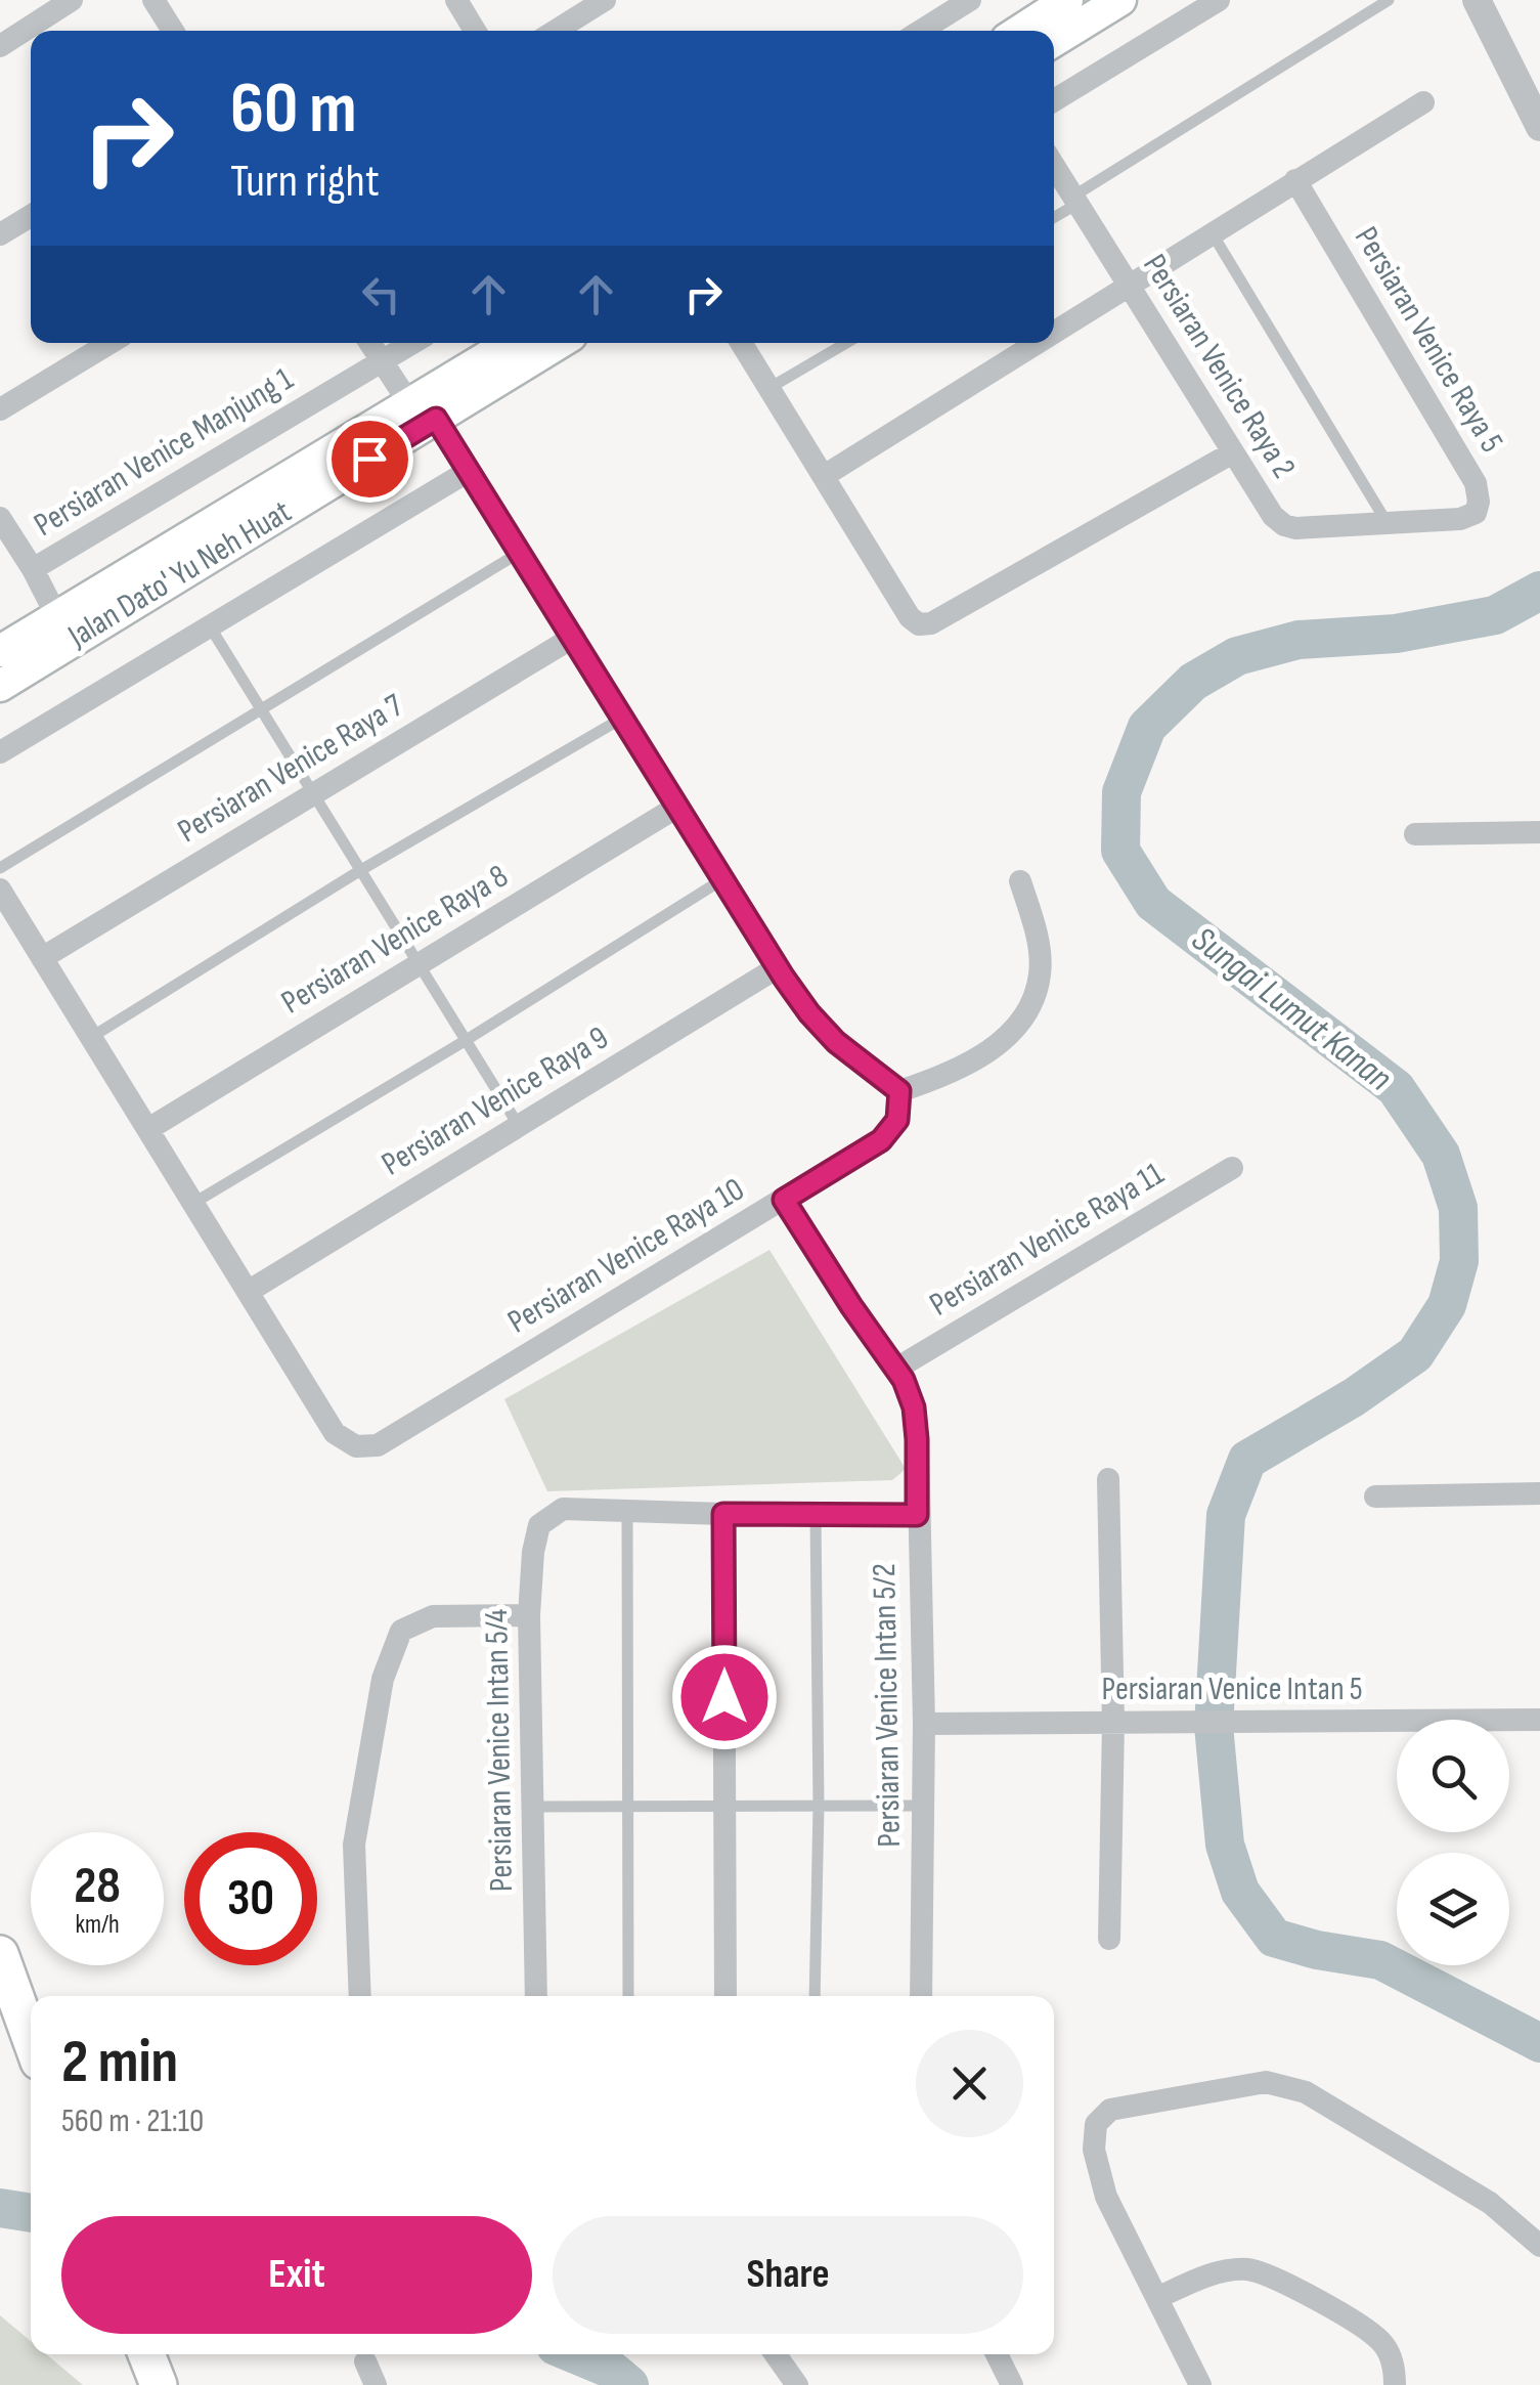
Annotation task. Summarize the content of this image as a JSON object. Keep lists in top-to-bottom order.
{
  "streets": {
    "main road": ["Jalan Dato' Yu Neh Huat"],
    "street": [
      "Persiaran Venice Raya 5",
      "Persiaran Venice Raya 2",
      "Persiaran Venice Manjung 1",
      "Persiaran Venice Raya 7",
      "Persiaran Venice Raya 8",
      "Persiaran Venice Raya 9",
      "Persiaran Venice Raya 11",
      "Persiaran Venice Raya 10",
      "Persiaran Venice Intan 5",
      "Persiaran Venice Intan 5/2",
      "Persiaran Venice Intan 5/4"
    ]
  },
  "crossings": [
    ["Persiaran Venice Raya 5", "Persiaran Venice Raya 2"],
    ["Persiaran Venice Raya 9", "Persiaran Venice Raya 10"],
    ["Persiaran Venice Raya 11", "Persiaran Venice Intan 5/2"],
    ["Persiaran Venice Raya 10", "Persiaran Venice Intan 5/2"],
    ["Persiaran Venice Intan 5", "Persiaran Venice Intan 5/2"]
  ],
  "water": ["Sungai Lumut Kanan"],
  "page": {
    "turn": ["60 m", "Turn right"],
    "speed": "28 km/h",
    "limit": "30",
    "heading": ["2 min", "560 m · 21:10"],
    "buttons": ["Exit", "Share"]
  }
}
